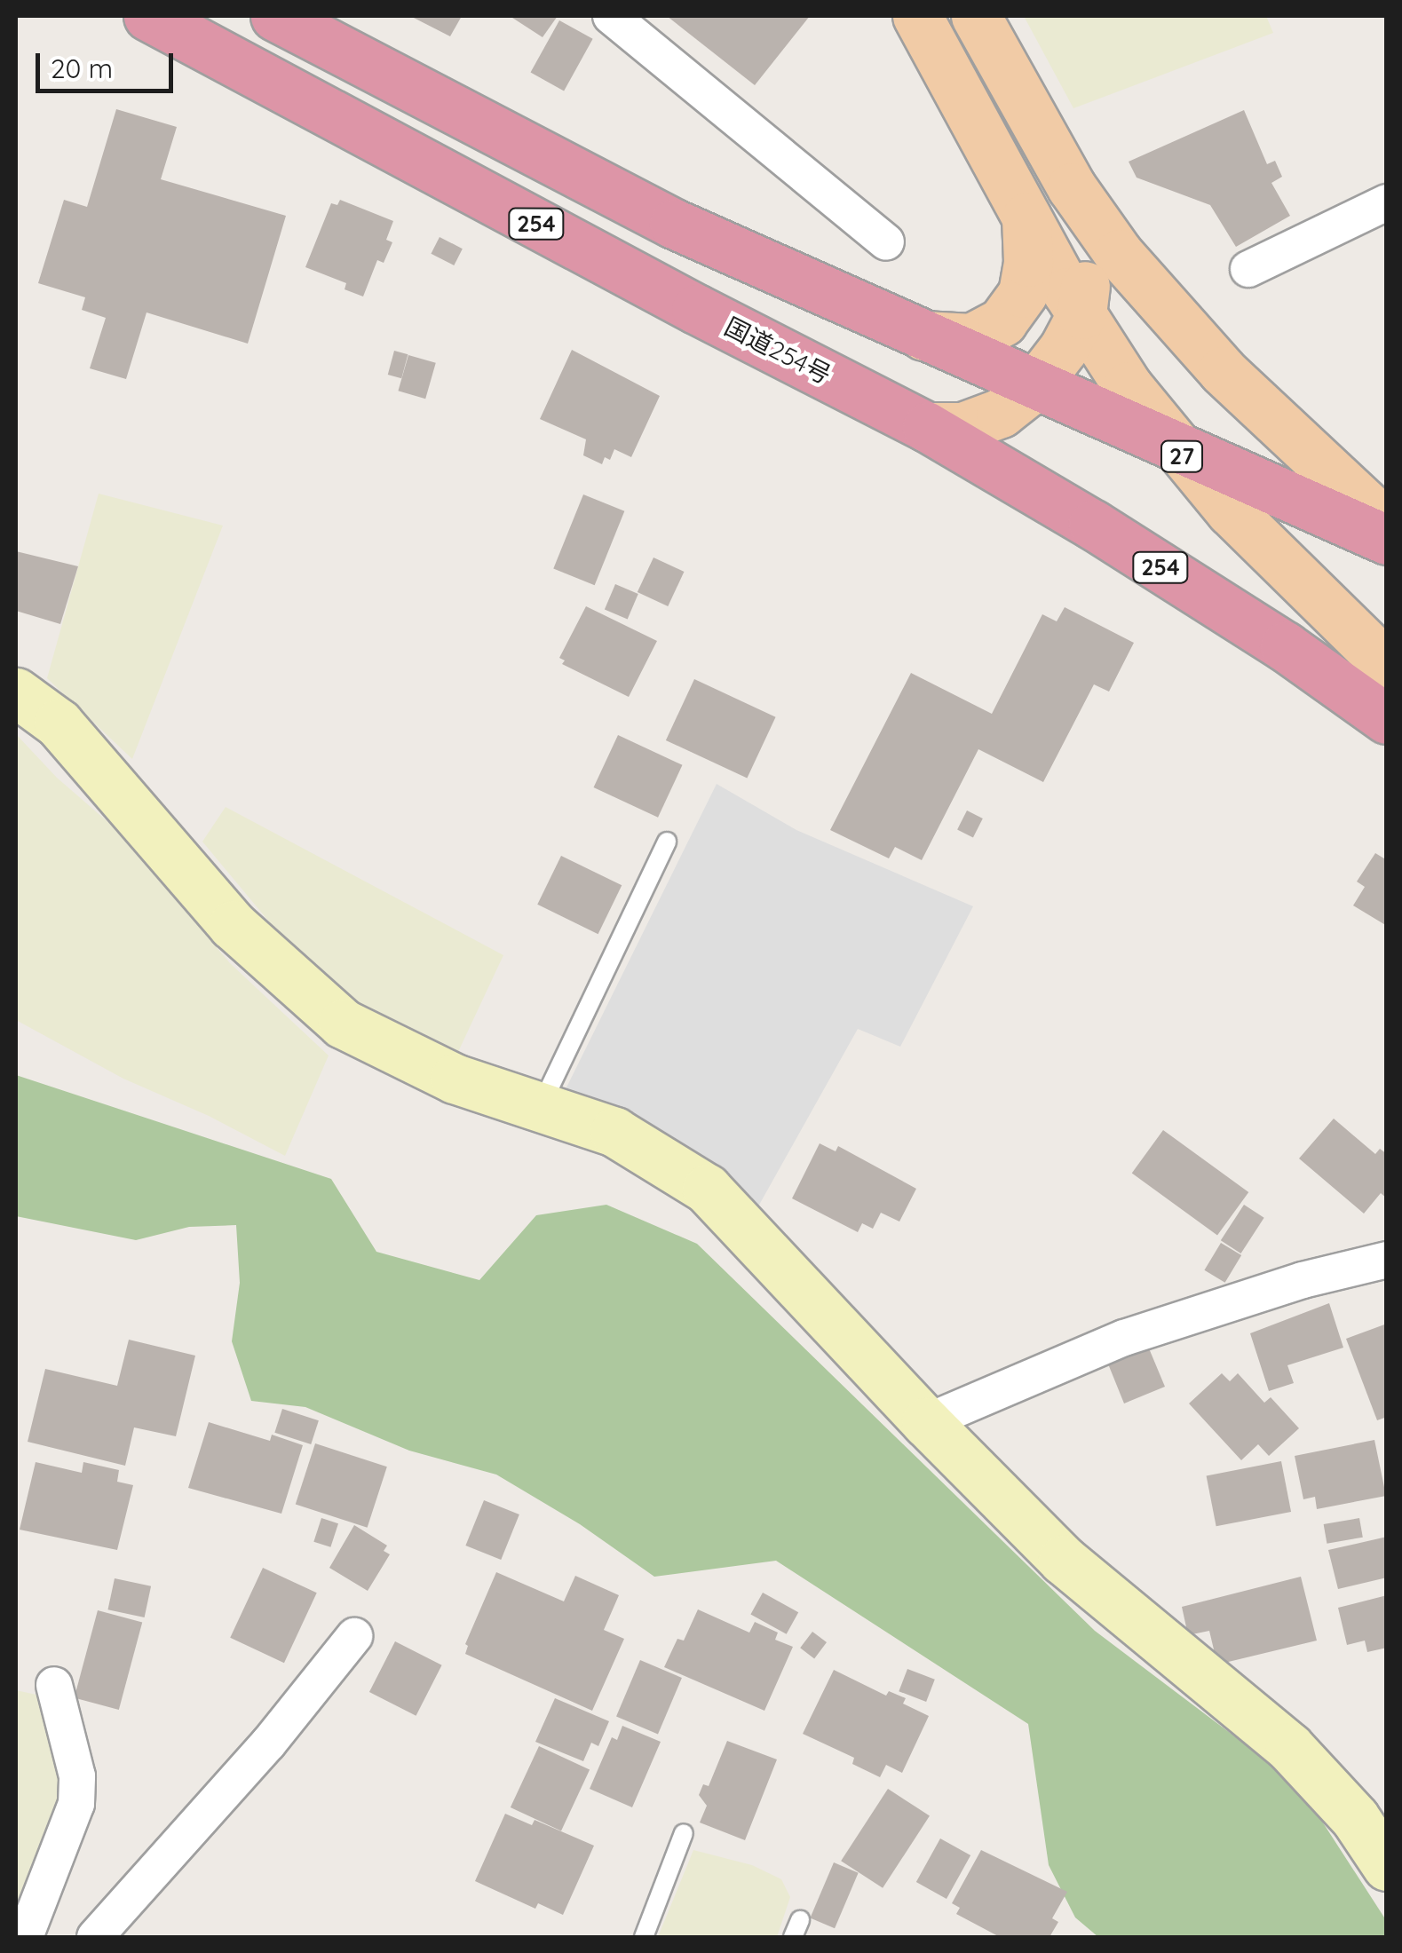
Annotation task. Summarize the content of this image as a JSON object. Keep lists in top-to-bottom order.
{
  "streets": {
    "highway": ["254", "国道254号"],
    "main road": ["27"]
  },
  "crossings": [
    ["254", "27"]
  ],
  "scale_bar": "20 m"
}
